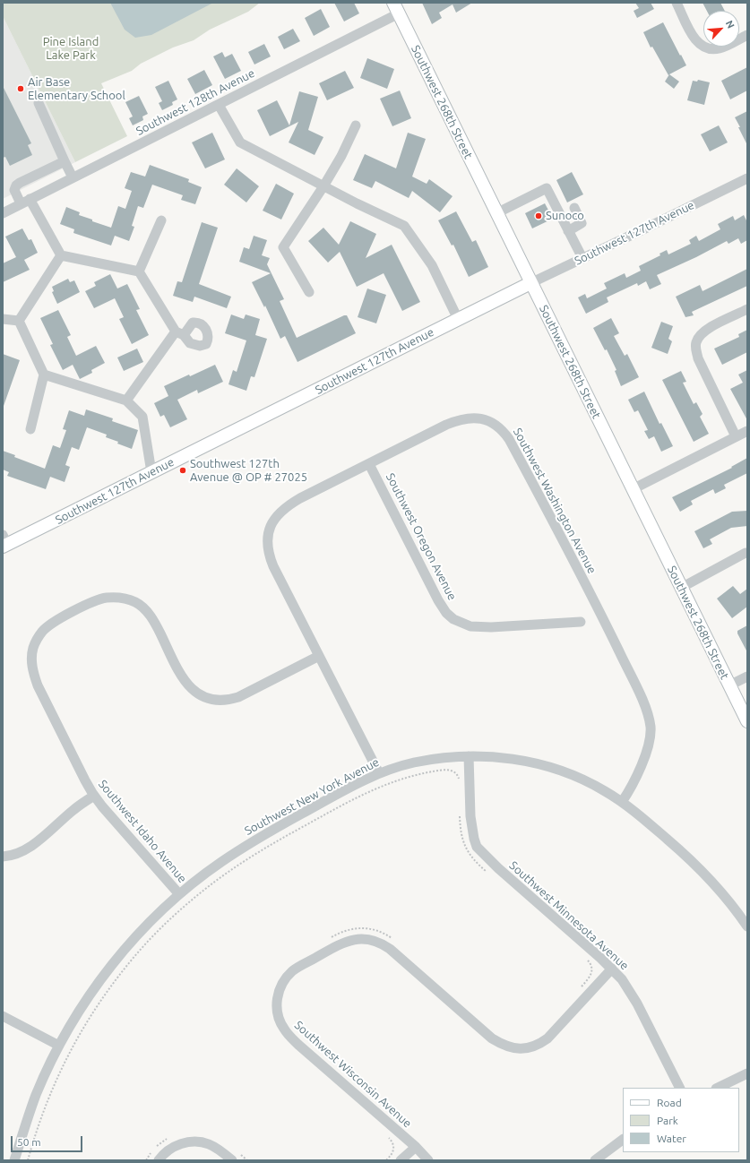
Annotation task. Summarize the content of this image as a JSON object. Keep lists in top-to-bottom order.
{
  "streets": {
    "main road": ["Southwest 268th Street", "Southwest 127th Avenue"],
    "street": [
      "Southwest 128th Avenue",
      "Southwest Washington Avenue",
      "Southwest Oregon Avenue",
      "Southwest New York Avenue",
      "Southwest Idaho Avenue",
      "Southwest Minnesota Avenue",
      "Southwest Wisconsin Avenue"
    ]
  },
  "crossings": [
    ["Southwest 128th Avenue", "Southwest 268th Street"],
    ["Southwest 268th Street", "Southwest 127th Avenue"],
    ["Southwest Washington Avenue", "Southwest Oregon Avenue"],
    ["Southwest Washington Avenue", "Southwest New York Avenue"],
    ["Southwest Washington Avenue", "Southwest Idaho Avenue"],
    ["Southwest New York Avenue", "Southwest Idaho Avenue"],
    ["Southwest New York Avenue", "Southwest Minnesota Avenue"],
    ["Southwest Minnesota Avenue", "Southwest Wisconsin Avenue"]
  ],
  "parks": ["Pine Island Lake Park"],
  "places": ["Air Base Elementary School", "Sunoco", "Southwest 127th Avenue @ OP # 27025"],
  "legend": ["Road", "Park", "Water"],
  "scale_bar": "50 m",
  "north": "top right"
}
